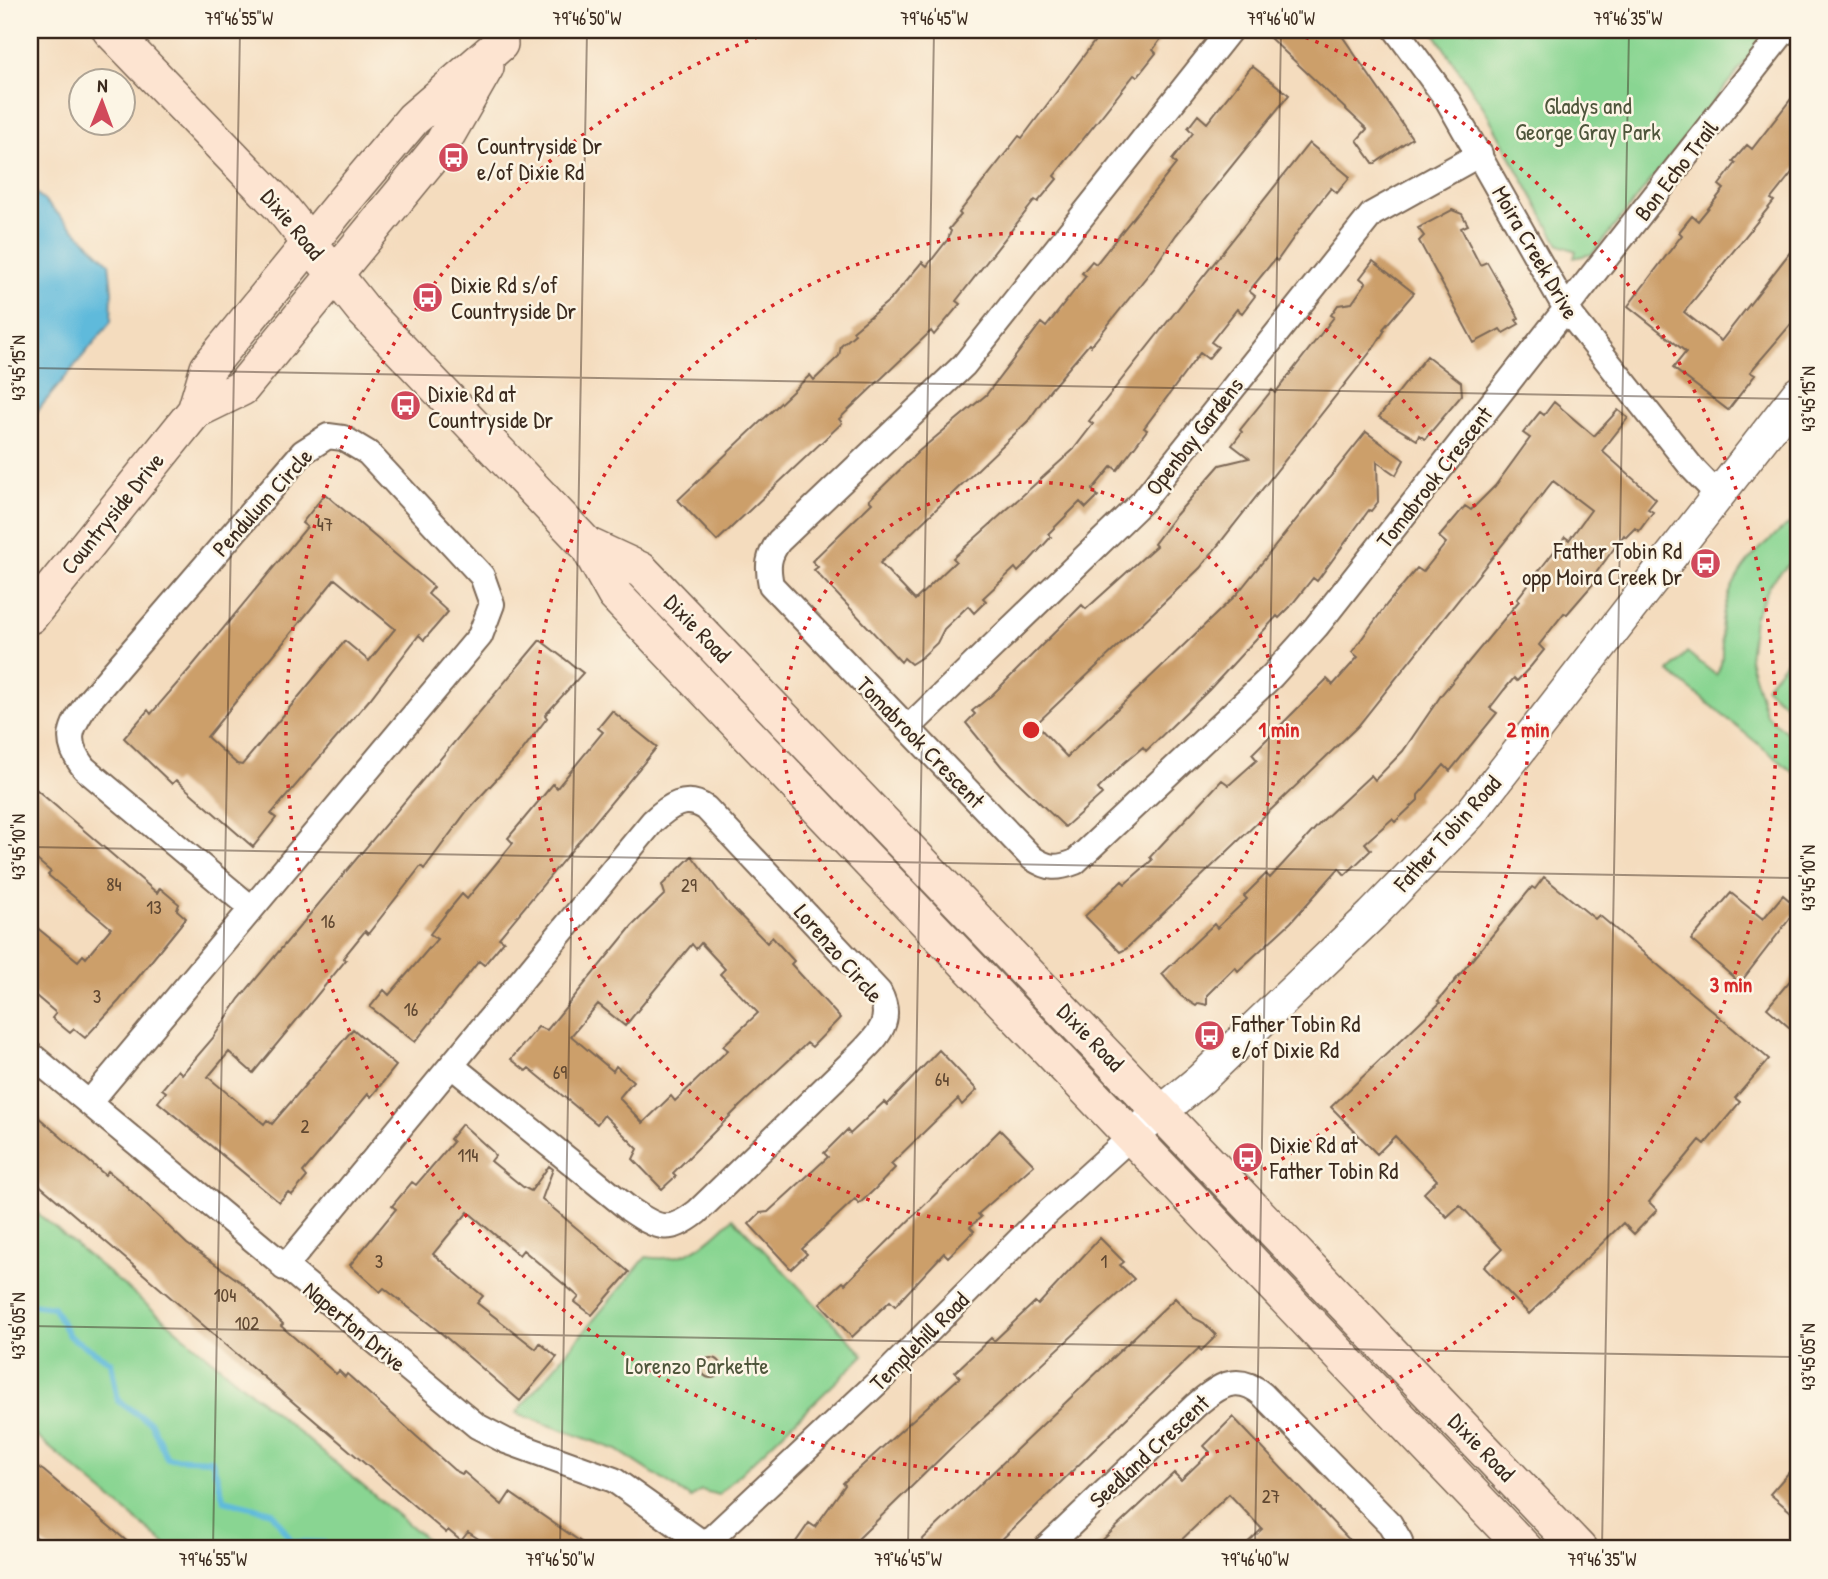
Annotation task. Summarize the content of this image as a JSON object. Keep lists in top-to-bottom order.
{
  "streets": {
    "main road": ["Dixie Road", "Countryside Drive"],
    "street": [
      "Bon Echo Trail",
      "Moira Creek Drive",
      "Openbay Gardens",
      "Tomabrook Crescent",
      "Pendulum Circle",
      "Father Tobin Road",
      "Lorenzo Circle",
      "Naperton Drive",
      "Templehill Road",
      "Seedland Crescent"
    ]
  },
  "crossings": [
    ["Bon Echo Trail", "Moira Creek Drive"],
    ["Bon Echo Trail", "Tomabrook Crescent"],
    ["Dixie Road", "Countryside Drive"],
    ["Dixie Road", "Father Tobin Road"],
    ["Dixie Road", "Templehill Road"],
    ["Moira Creek Drive", "Openbay Gardens"],
    ["Moira Creek Drive", "Tomabrook Crescent"],
    ["Moira Creek Drive", "Father Tobin Road"],
    ["Openbay Gardens", "Tomabrook Crescent"],
    ["Pendulum Circle", "Naperton Drive"],
    ["Father Tobin Road", "Templehill Road"],
    ["Lorenzo Circle", "Naperton Drive"],
    ["Naperton Drive", "Templehill Road"]
  ],
  "parks": ["Gladys and George Gray Park", "Lorenzo Parkette"],
  "places": {
    "bus stop": [
      "Countryside Dr e/of Dixie Rd",
      "Dixie Rd s/of Countryside Dr",
      "Dixie Rd at Countryside Dr",
      "Father Tobin Rd opp Moira Creek Dr",
      "Father Tobin Rd e/of Dixie Rd",
      "Dixie Rd at Father Tobin Rd"
    ]
  },
  "house_numbers": [
    "47",
    "84",
    "29",
    "13",
    "16",
    "3",
    "16",
    "69",
    "64",
    "2",
    "114",
    "3",
    "1",
    "104",
    "102",
    "27"
  ],
  "north": "top",
  "coordinates": [
    "79°46'55\"W",
    "79°46'50\"W",
    "79°46'45\"W",
    "79°46'40\"W",
    "79°46'35\"W",
    "43°45'15\"N",
    "43°45'10\"N",
    "43°45'05\"N"
  ],
  "rings": ["1 min", "2 min", "3 min"]
}
